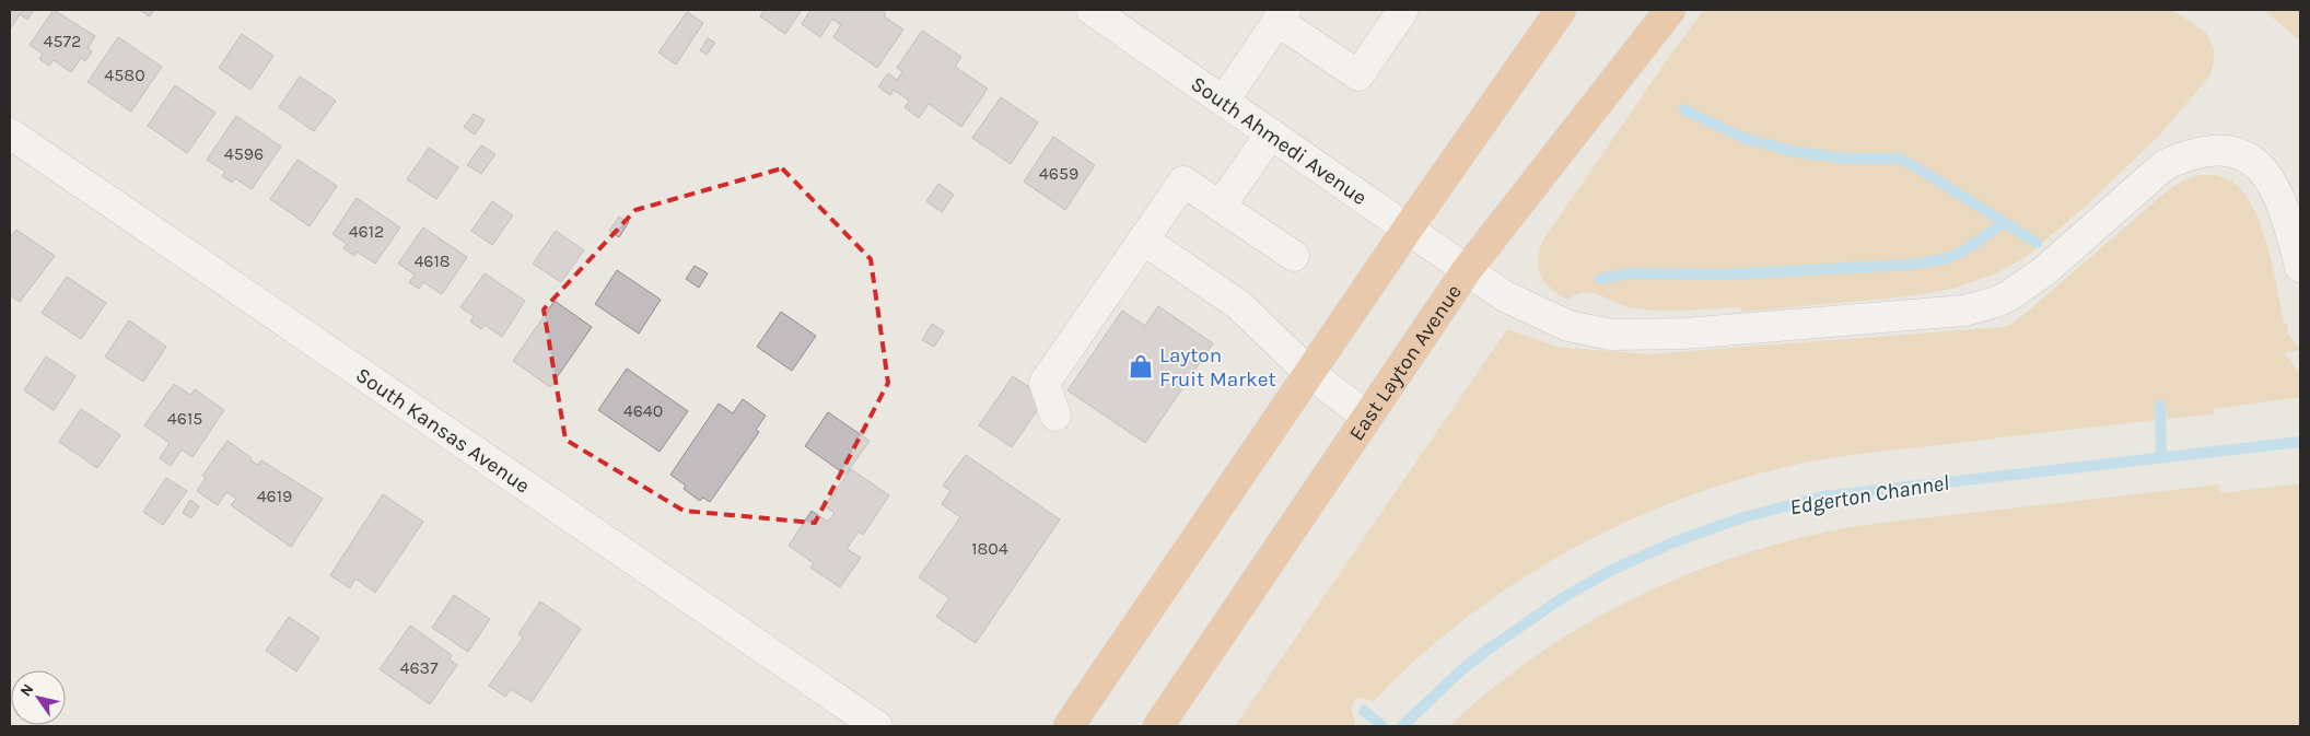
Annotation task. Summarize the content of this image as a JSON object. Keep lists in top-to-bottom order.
{
  "streets": {
    "main road": ["East Layton Avenue"],
    "street": ["South Ahmedi Avenue", "South Kansas Avenue"]
  },
  "crossings": [
    ["South Ahmedi Avenue", "East Layton Avenue"]
  ],
  "water": ["Edgerton Channel"],
  "places": {
    "shop": ["Layton Fruit Market"]
  },
  "house_numbers": [
    "4572",
    "4580",
    "4596",
    "4659",
    "4612",
    "4618",
    "4640",
    "4615",
    "4619",
    "1804",
    "4637"
  ],
  "north": "top left"
}
